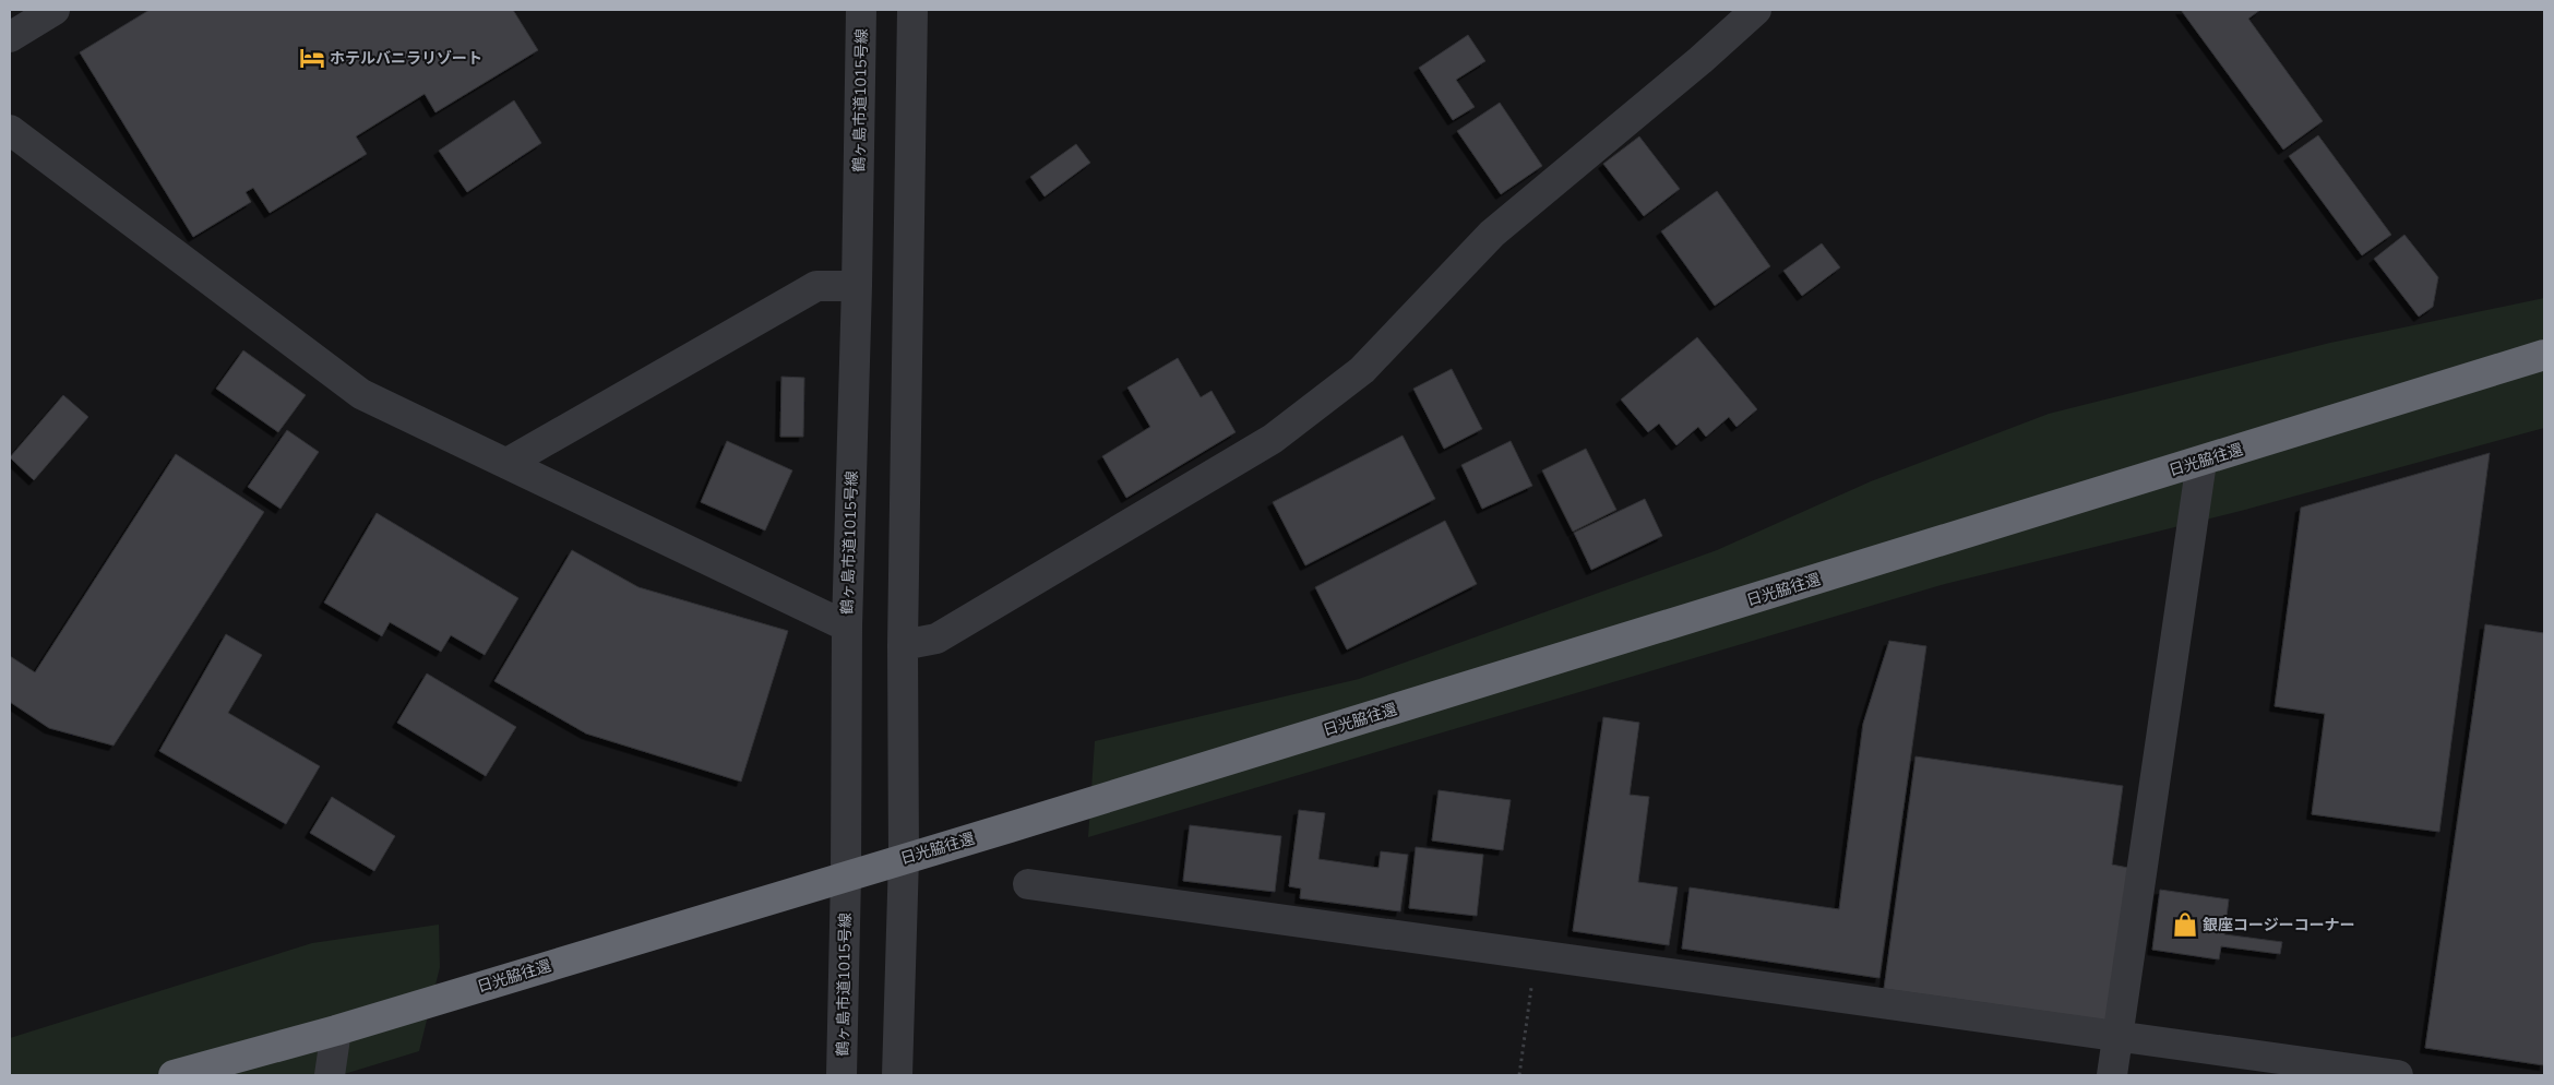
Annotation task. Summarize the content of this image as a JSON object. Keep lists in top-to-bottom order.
{
  "streets": {
    "highway": ["日光脇往還"],
    "street": ["鶴ヶ島市道1015号線"]
  },
  "crossings": [
    ["鶴ヶ島市道1015号線", "日光脇往還"]
  ],
  "places": {
    "hotel": ["ホテルバニラリゾート"],
    "shop": ["銀座コージーコーナー"]
  }
}
